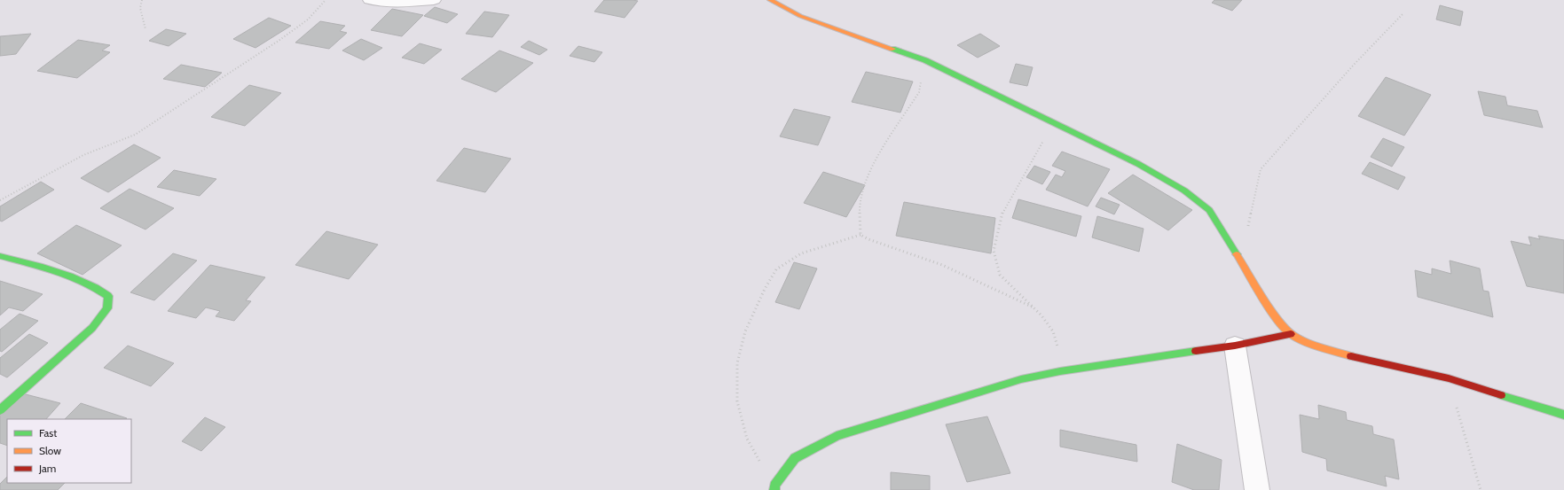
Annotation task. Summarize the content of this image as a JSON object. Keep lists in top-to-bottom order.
{
  "legend": ["Fast", "Slow", "Jam"]
}
